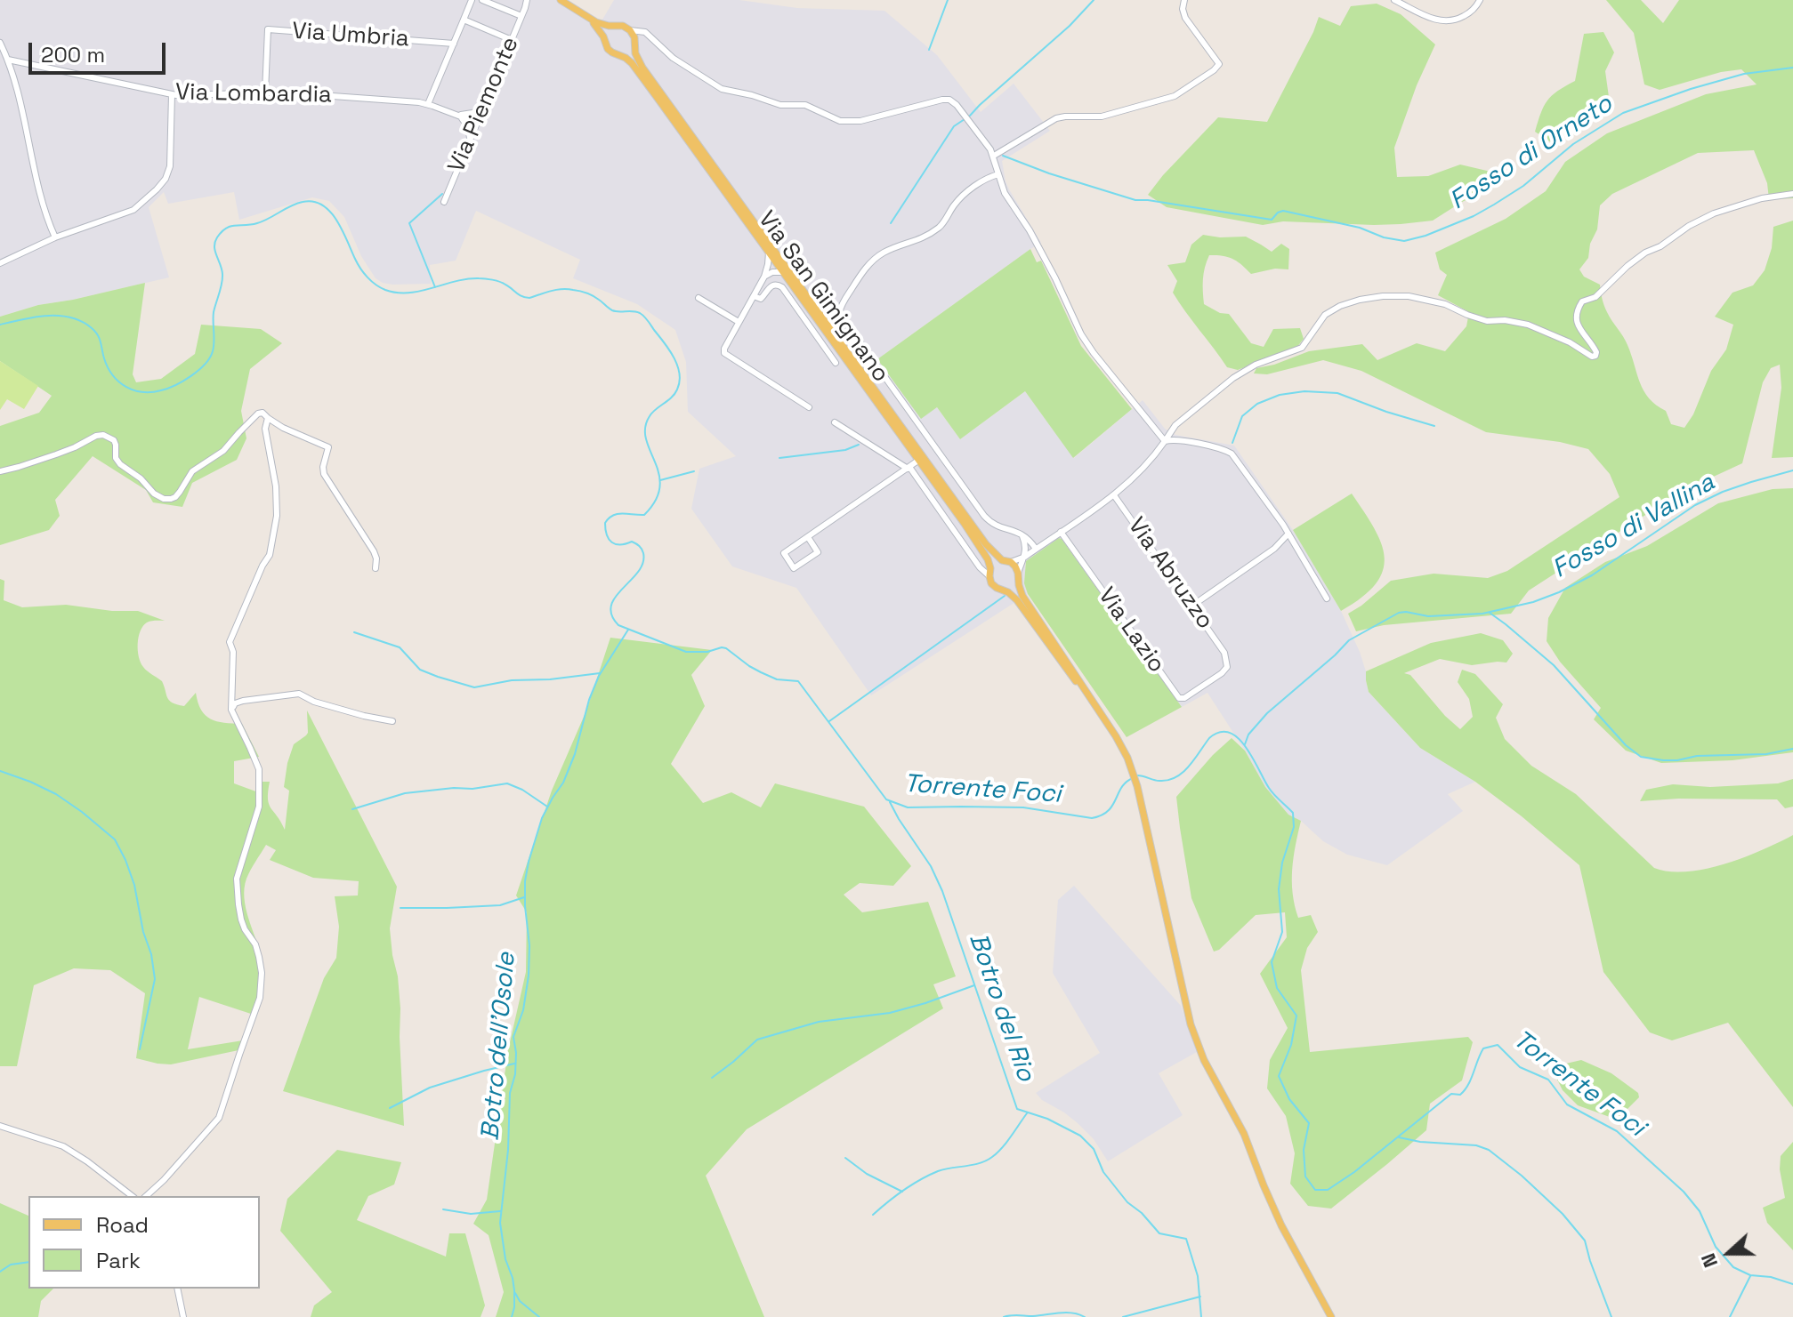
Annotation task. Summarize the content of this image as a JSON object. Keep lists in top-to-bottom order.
{
  "streets": {
    "main road": ["Via San Gimignano"],
    "street": [
      "Via Umbria",
      "Via Lombardia",
      "Via Piemonte",
      "Via Abruzzo",
      "Via Lazio"
    ]
  },
  "crossings": [
    ["Via Umbria", "Via Lombardia"],
    ["Via Lombardia", "Via Piemonte"],
    ["Via Abruzzo", "Via Lazio"]
  ],
  "water": [
    "Fosso di Orneto",
    "Fosso di Vallina",
    "Torrente Foci",
    "Botro del Rio",
    "Botro dell'Osole"
  ],
  "legend": ["Road", "Park"],
  "scale_bar": "200 m",
  "north": "left"
}
